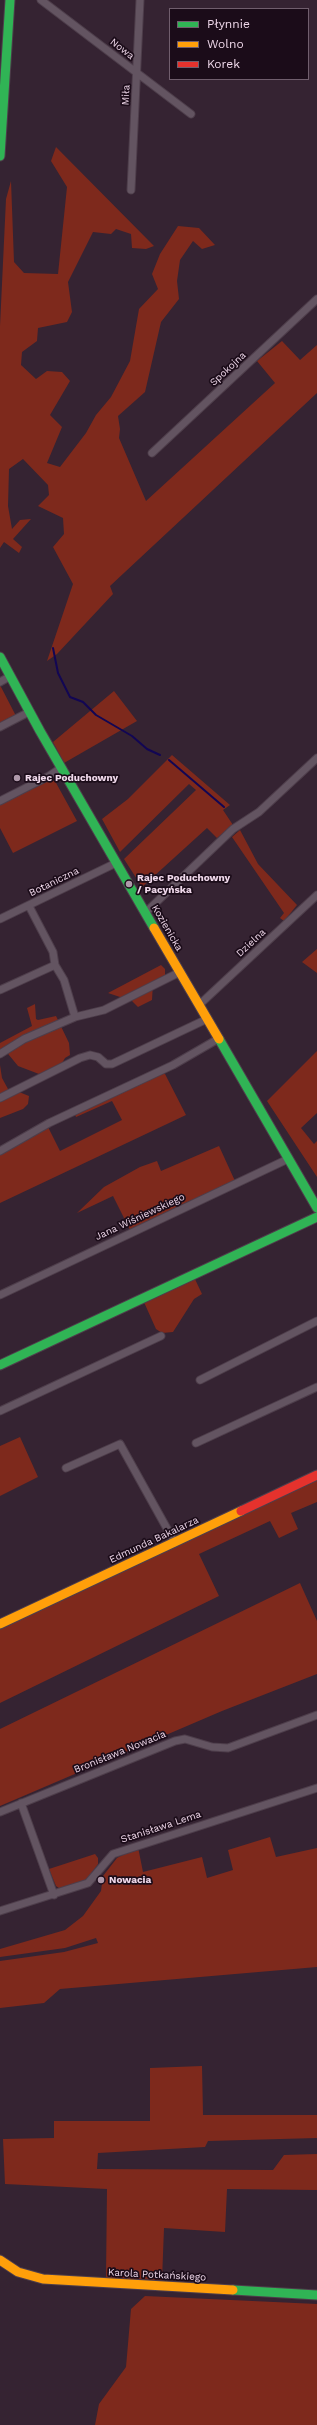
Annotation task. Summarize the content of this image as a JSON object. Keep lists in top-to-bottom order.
{
  "streets": {
    "street": [
      "Nowa",
      "Miła",
      "Spokojna",
      "Botaniczna",
      "Kozienicka",
      "Dzielna",
      "Jana Wiśniewskiego",
      "Edmunda Bakalarza",
      "Bronisława Nowacia",
      "Stanisława Lema",
      "Karola Potkańskiego"
    ]
  },
  "crossings": [
    ["Nowa", "Miła"],
    ["Botaniczna", "Kozienicka"],
    ["Kozienicka", "Dzielna"],
    ["Kozienicka", "Jana Wiśniewskiego"]
  ],
  "places": ["Rajec Poduchowny", "Rajec Poduchowny / Pacyńska", "Nowacia"],
  "legend": ["Płynnie", "Wolno", "Korek"]
}
